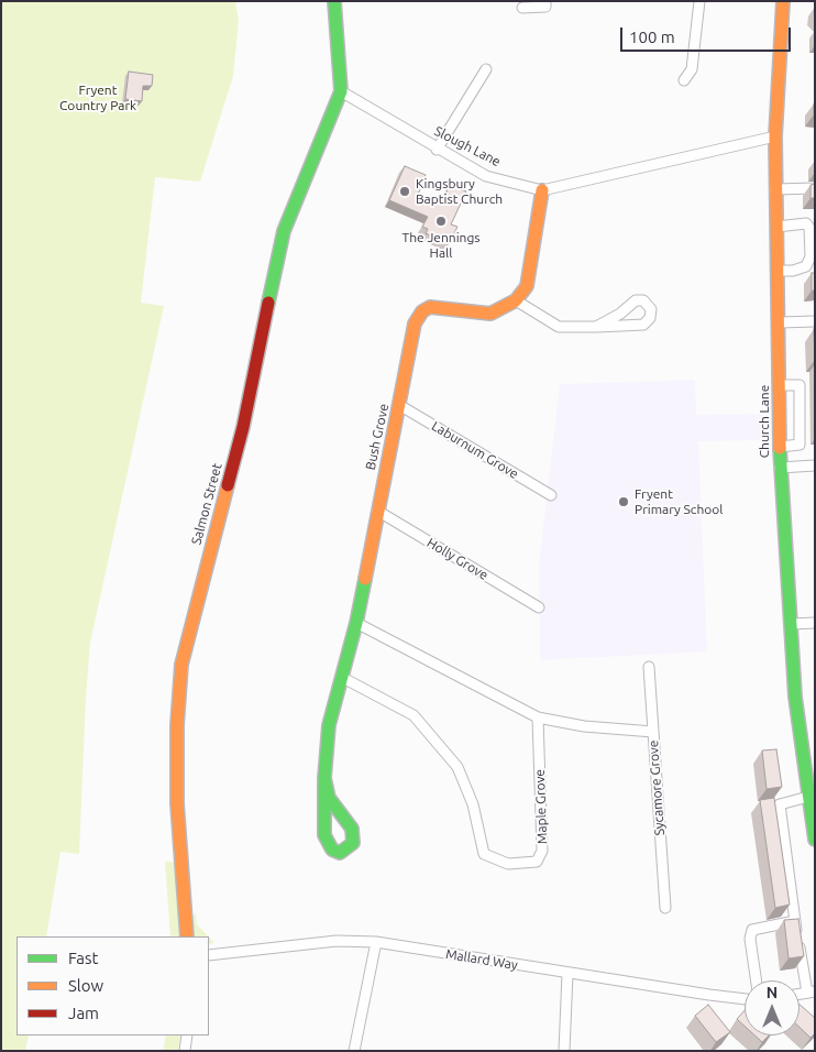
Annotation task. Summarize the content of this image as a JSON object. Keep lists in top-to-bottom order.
{
  "streets": {
    "street": [
      "Slough Lane",
      "Church Lane",
      "Bush Grove",
      "Laburnum Grove",
      "Salmon Street",
      "Holly Grove",
      "Sycamore Grove",
      "Maple Grove",
      "Mallard Way"
    ]
  },
  "crossings": [
    ["Slough Lane", "Church Lane"],
    ["Slough Lane", "Salmon Street"],
    ["Bush Grove", "Laburnum Grove"],
    ["Bush Grove", "Holly Grove"],
    ["Bush Grove", "Maple Grove"]
  ],
  "parks": ["Fryent Country Park"],
  "places": ["Kingsbury Baptist Church", "The Jennings Hall", "Fryent Primary School"],
  "legend": ["Fast", "Slow", "Jam"],
  "scale_bar": "100 m",
  "north": "top"
}
